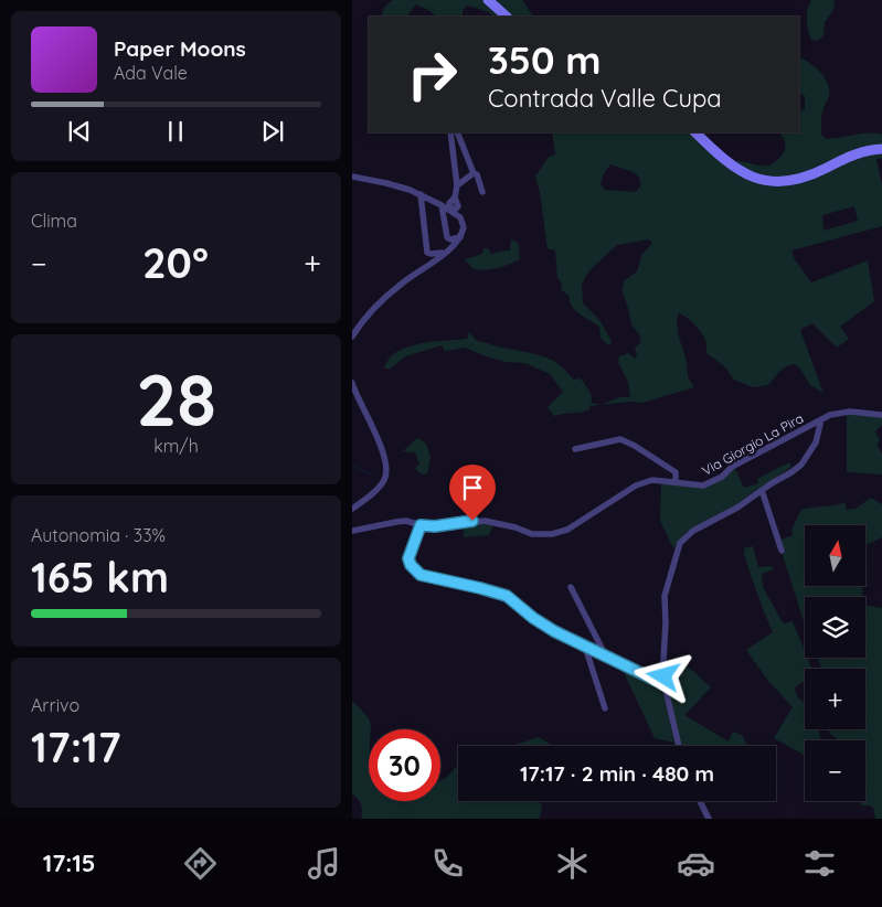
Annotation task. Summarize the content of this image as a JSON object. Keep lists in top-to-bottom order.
{
  "streets": {
    "street": ["Via Giorgio La Pira"]
  },
  "north": "top",
  "page": {
    "turn": ["350 m", "Contrada Valle Cupa"],
    "song": ["Paper Moons", "Ada Vale"],
    "tile": [
      "Clima",
      ["28", "km/h"],
      ["Autonomia · 33%", "165 km"],
      ["Arrivo", "17:17"]
    ],
    "heat": ["−", "20°", "+"],
    "map_buttons": ["+", "−"],
    "limit": "30",
    "trip": "17:17 · 2 min · 480 m",
    "tabs": "17:15"
  }
}
